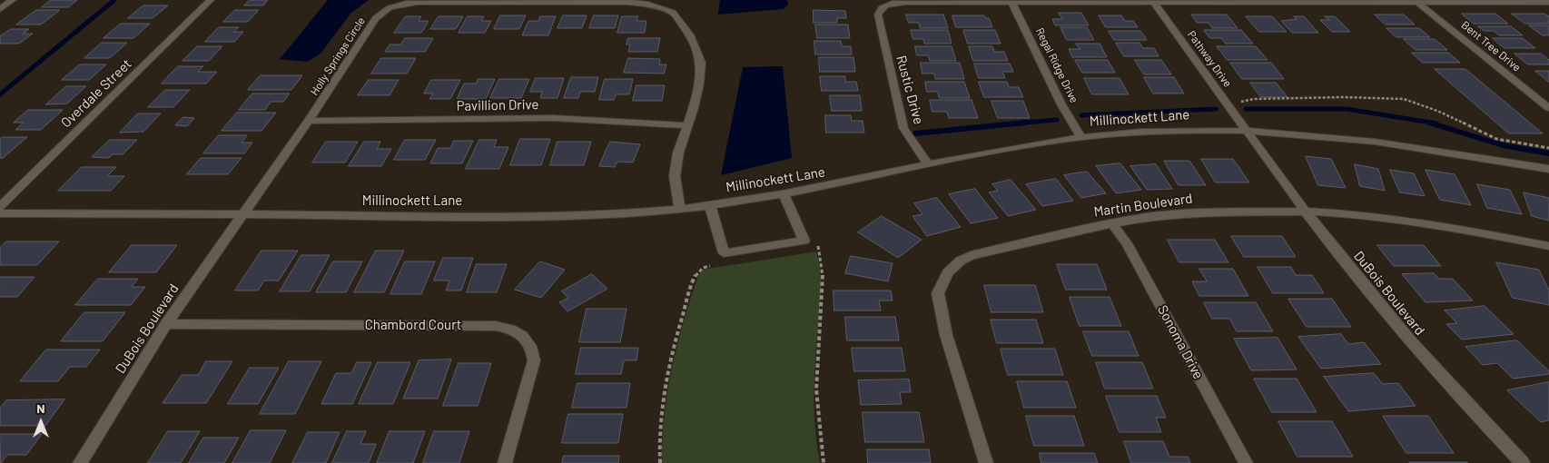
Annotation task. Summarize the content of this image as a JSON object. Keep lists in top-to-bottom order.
{
  "streets": {
    "street": [
      "Bent Tree Drive",
      "Holly Springs Circle",
      "Pathway Drive",
      "Regal Ridge Drive",
      "Rustic Drive",
      "Overdale Street",
      "Pavillion Drive",
      "Millinockett Lane",
      "Martin Boulevard",
      "DuBois Boulevard",
      "Chambord Court",
      "Sonoma Drive"
    ]
  },
  "crossings": [
    ["Holly Springs Circle", "Pavillion Drive"],
    ["Holly Springs Circle", "Millinockett Lane"],
    ["Holly Springs Circle", "DuBois Boulevard"],
    ["Pathway Drive", "Millinockett Lane"],
    ["Pathway Drive", "DuBois Boulevard"],
    ["Regal Ridge Drive", "Rustic Drive"],
    ["Regal Ridge Drive", "Millinockett Lane"],
    ["Rustic Drive", "Millinockett Lane"],
    ["Millinockett Lane", "DuBois Boulevard"],
    ["Martin Boulevard", "DuBois Boulevard"],
    ["Martin Boulevard", "Sonoma Drive"],
    ["DuBois Boulevard", "Chambord Court"]
  ],
  "north": "top"
}
